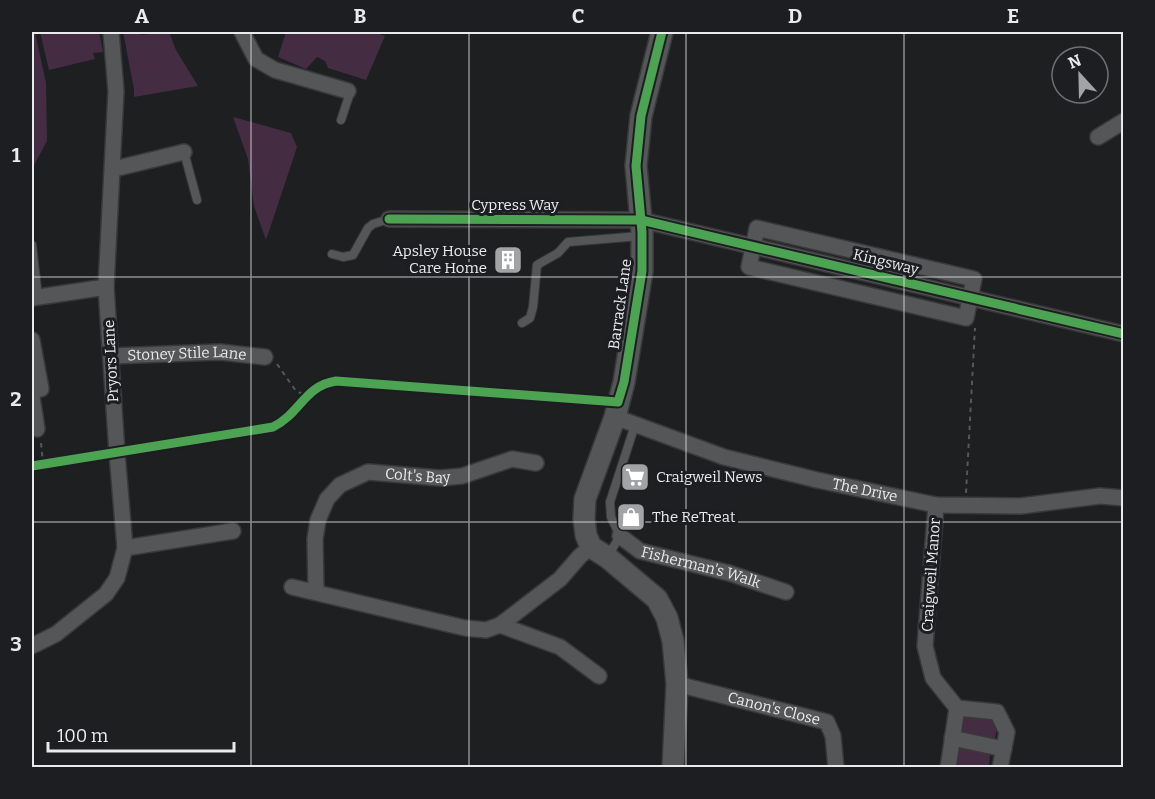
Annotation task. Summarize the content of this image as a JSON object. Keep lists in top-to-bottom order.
{
  "streets": {
    "street": [
      "Cypress Way",
      "Barrack Lane",
      "Stoney Stile Lane",
      "Pryors Lane",
      "Colt's Bay",
      "The Drive",
      "Fisherman's Walk",
      "Craigweil Manor",
      "Canon's Close"
    ],
    "cycle path": ["Kingsway"]
  },
  "crossings": [
    ["Cypress Way", "Barrack Lane"],
    ["Barrack Lane", "The Drive"],
    ["Stoney Stile Lane", "Pryors Lane"],
    ["The Drive", "Craigweil Manor"]
  ],
  "places": {
    "building": ["Apsley House Care Home"],
    "supermarket": ["Craigweil News"],
    "shop": ["The ReTreat"]
  },
  "scale_bar": "100 m",
  "north": "top",
  "grid": {
    "columns": [
      "A",
      "B",
      "C",
      "D",
      "E"
    ],
    "rows": ["1", "2", "3"]
  }
}
